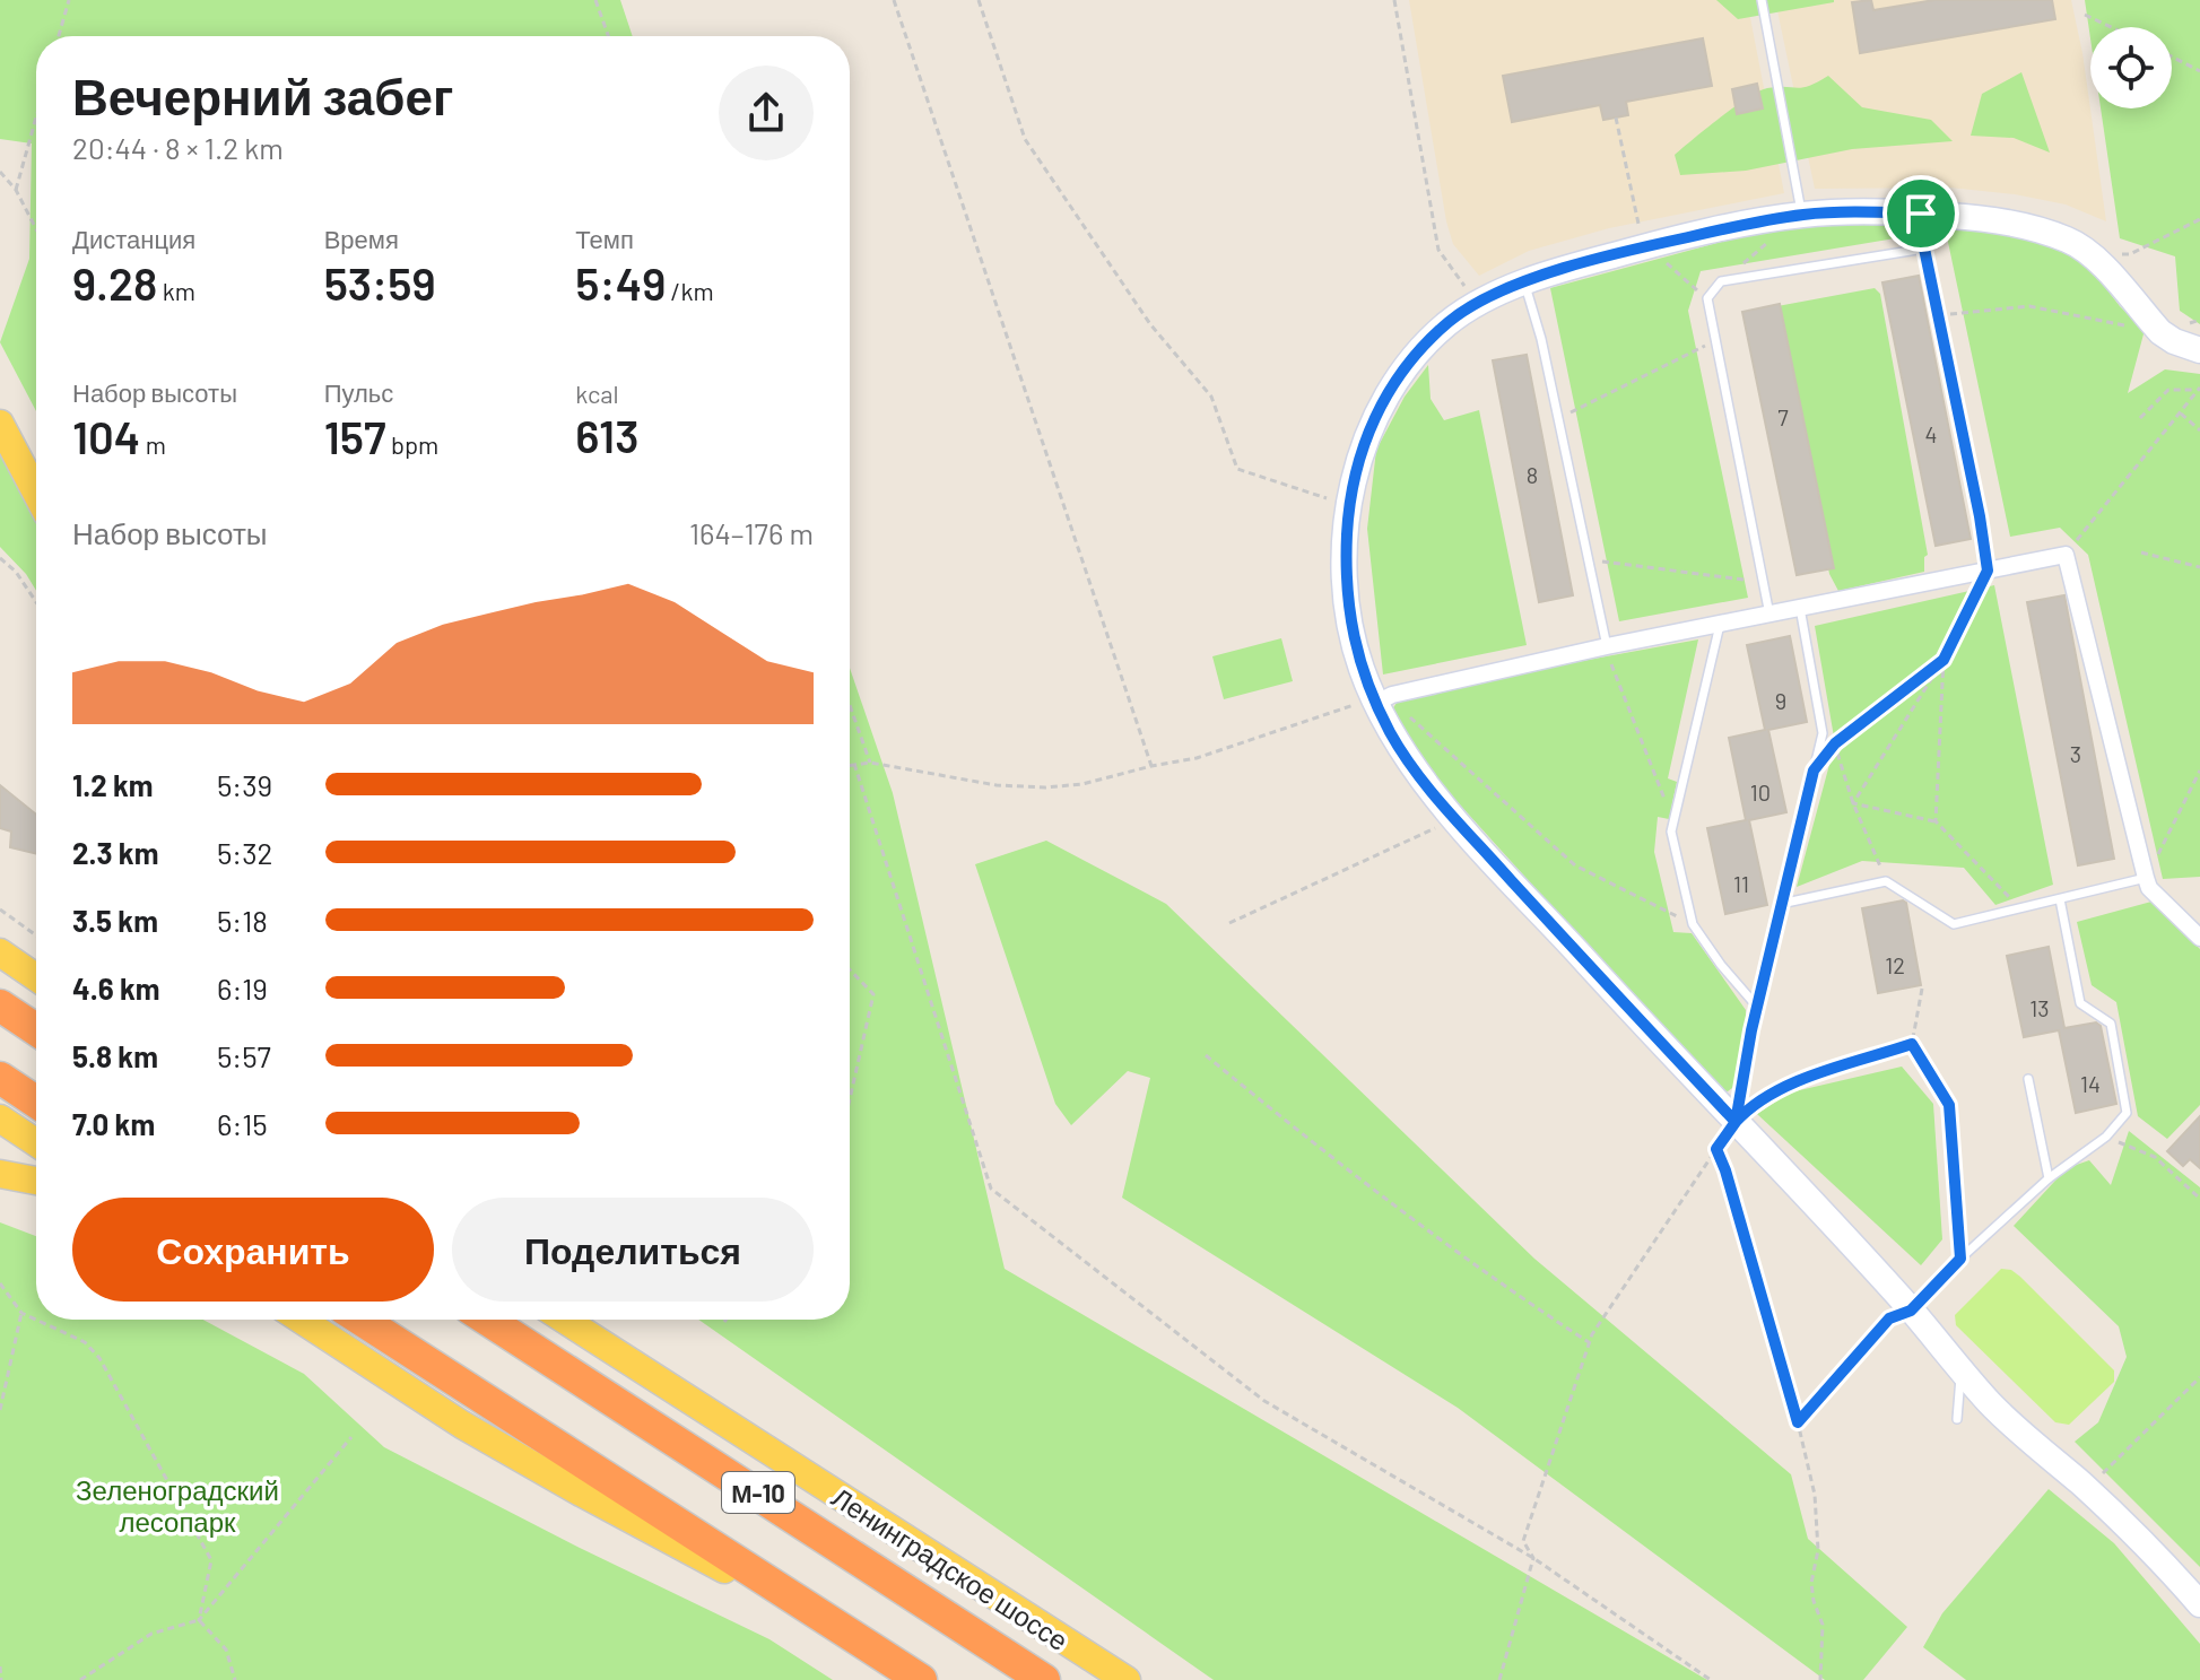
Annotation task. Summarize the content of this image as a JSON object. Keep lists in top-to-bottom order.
{
  "streets": {
    "highway": ["М-10", "Ленинградское шоссе"]
  },
  "parks": ["Зеленоградский лесопарк"],
  "house_numbers": [
    "7",
    "4",
    "8",
    "9",
    "3",
    "10",
    "11",
    "12",
    "13",
    "14"
  ],
  "page": {
    "heading": ["Вечерний забег", "20:44 · 8 × 1.2 km"],
    "stats": [
      ["Дистанция", "9.28 km"],
      ["Время", "53:59"],
      ["Темп", "5:49 /km"],
      ["Набор высоты", "104 m"],
      ["Пульс", "157 bpm"],
      ["kcal", "613"]
    ],
    "chart": ["Набор высоты", "164–176 m"],
    "list": [
      {
        "name": "1.2 km",
        "note": "5:39"
      },
      {
        "name": "2.3 km",
        "note": "5:32"
      },
      {
        "name": "3.5 km",
        "note": "5:18"
      },
      {
        "name": "4.6 km",
        "note": "6:19"
      },
      {
        "name": "5.8 km",
        "note": "5:57"
      },
      {
        "name": "7.0 km",
        "note": "6:15"
      }
    ],
    "buttons": ["Сохранить", "Поделиться"]
  }
}
